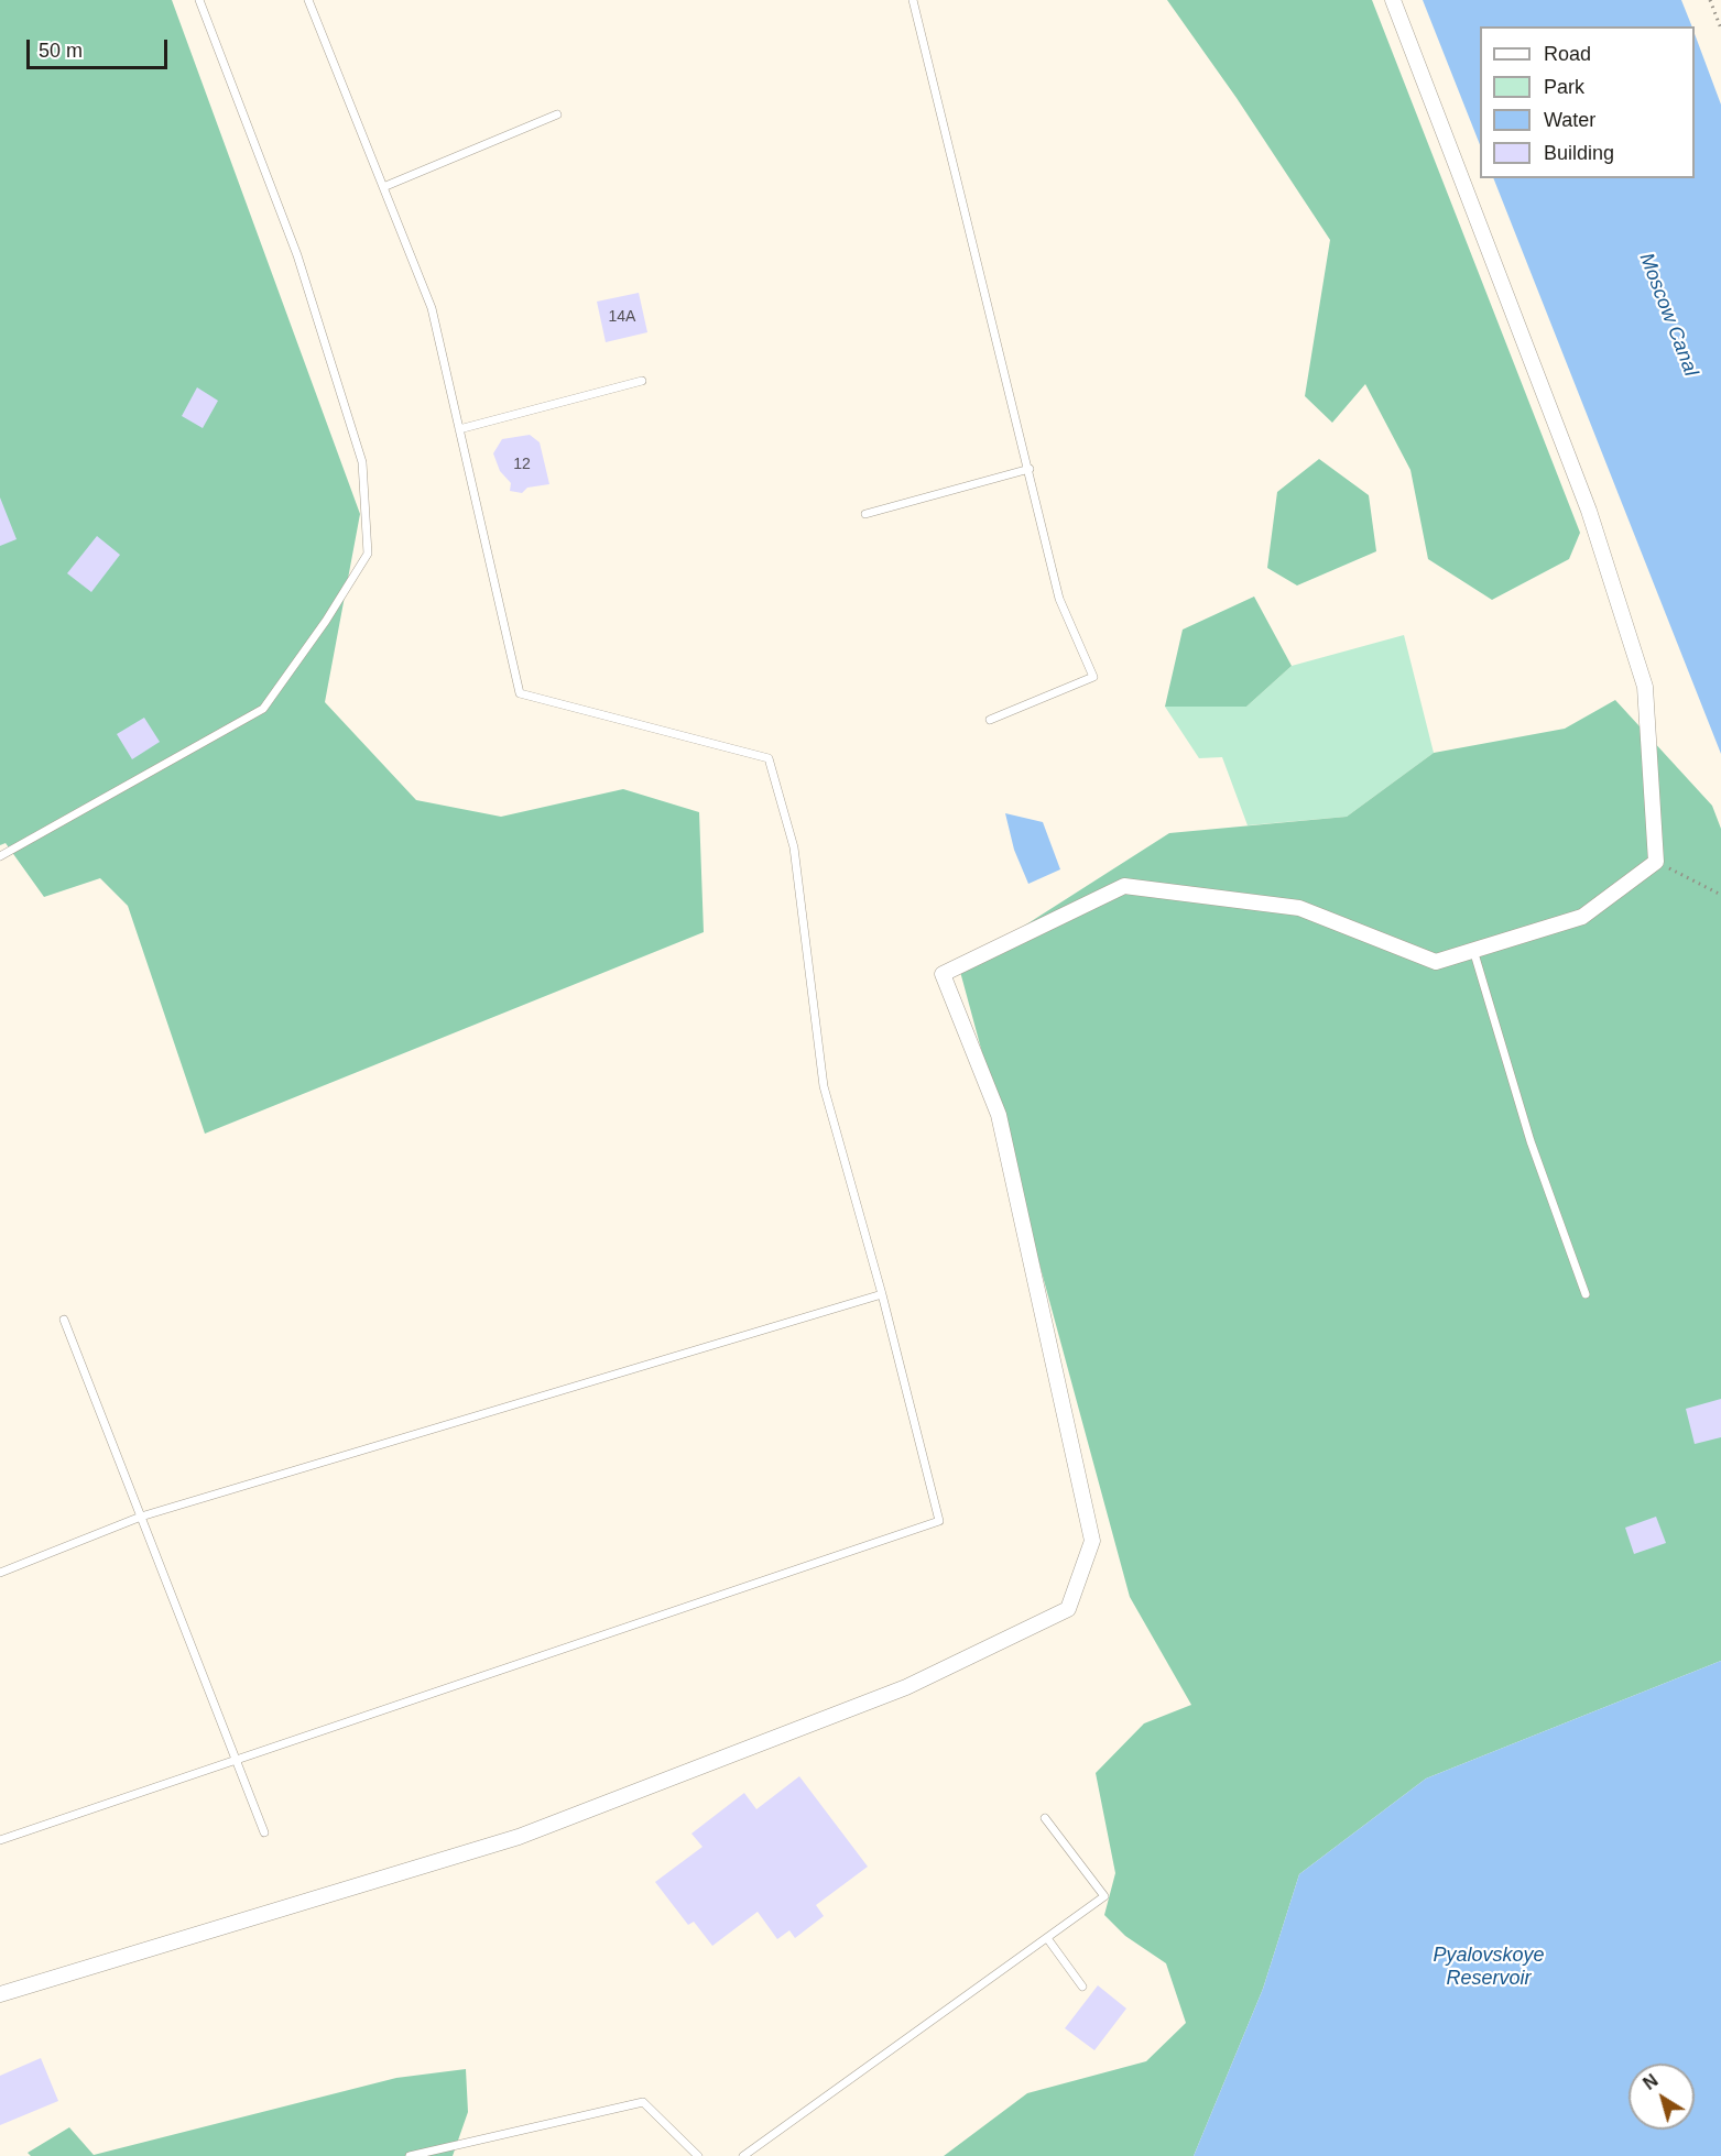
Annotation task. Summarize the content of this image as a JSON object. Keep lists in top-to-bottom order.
{
  "water": ["Moscow Canal", "Pyalovskoye Reservoir"],
  "house_numbers": ["14А", "12"],
  "legend": [
    "Road",
    "Park",
    "Water",
    "Building"
  ],
  "scale_bar": "50 m",
  "north": "top left"
}
